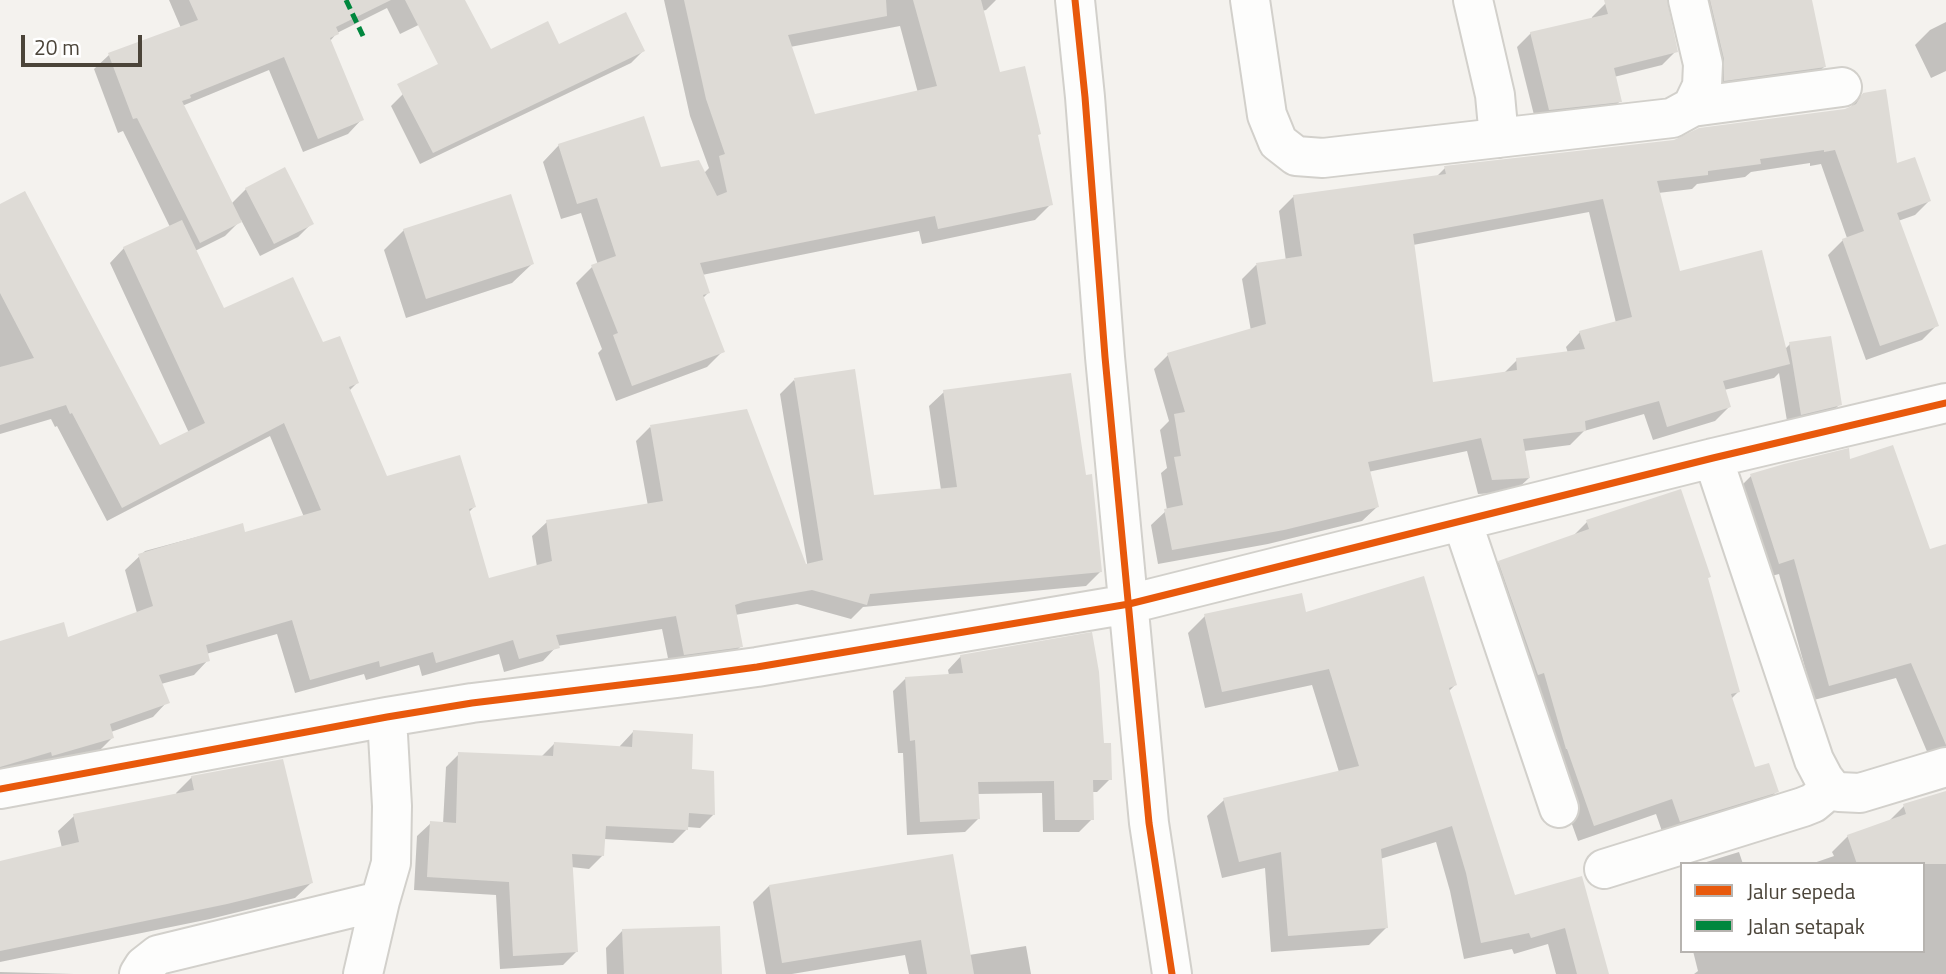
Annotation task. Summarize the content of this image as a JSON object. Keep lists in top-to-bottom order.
{
  "legend": ["Jalur sepeda", "Jalan setapak"],
  "scale_bar": "20 m"
}
